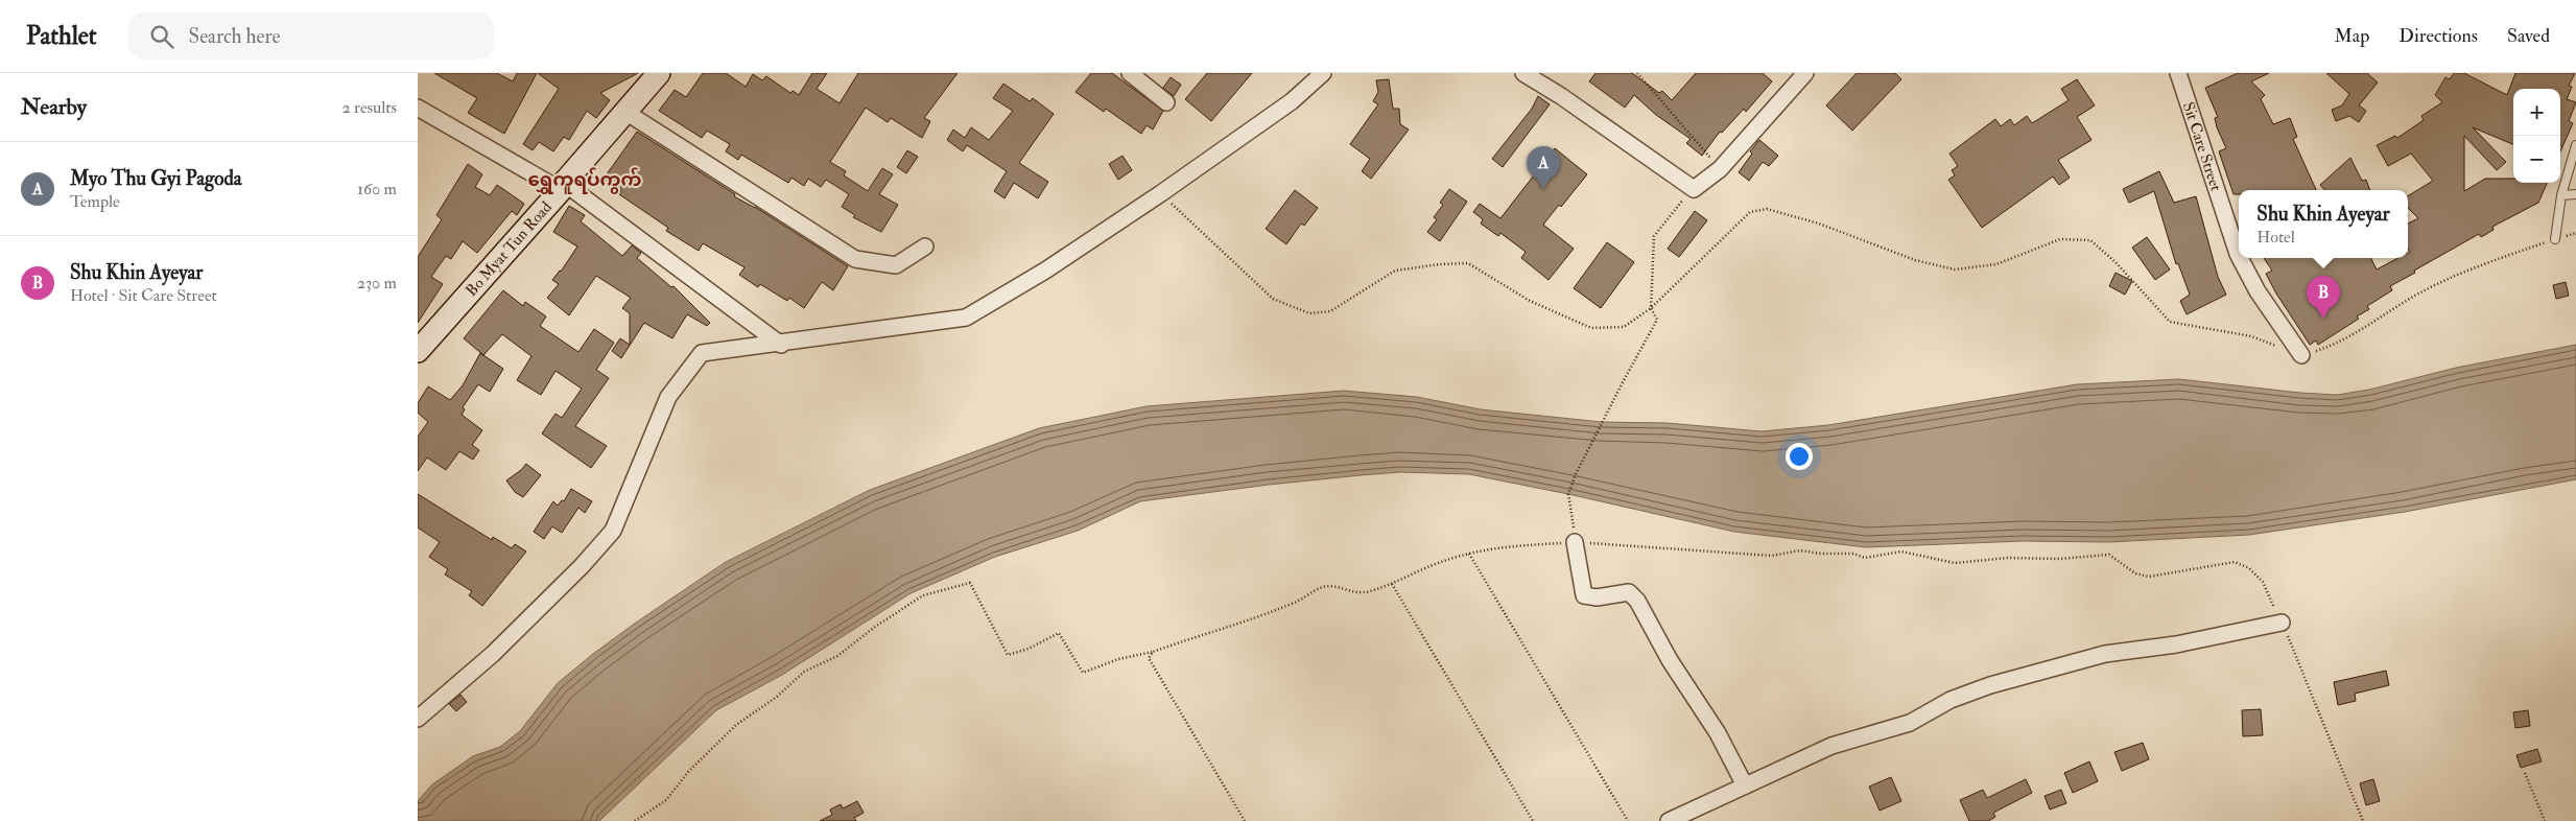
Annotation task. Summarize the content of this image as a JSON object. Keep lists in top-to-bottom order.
{
  "streets": {
    "main road": ["Bo Myat Tun Road"],
    "street": ["Sit Care Street"]
  },
  "districts": ["ရွှေကူရပ်ကွက်"],
  "page": {
    "header": "Pathlet",
    "search": "Search here",
    "nav": ["Map", "Directions", "Saved"],
    "heading": ["Nearby", "2 results"],
    "map_buttons": ["+", "−"],
    "list": [
      {
        "mark": "A",
        "name": "Myo Thu Gyi Pagoda",
        "note": "Temple",
        "value": "160 m"
      },
      {
        "mark": "B",
        "name": "Shu Khin Ayeyar",
        "note": "Hotel · Sit Care Street",
        "value": "230 m"
      }
    ],
    "pins": ["A", "B"],
    "popup": ["Shu Khin Ayeyar", "Hotel"]
  }
}
